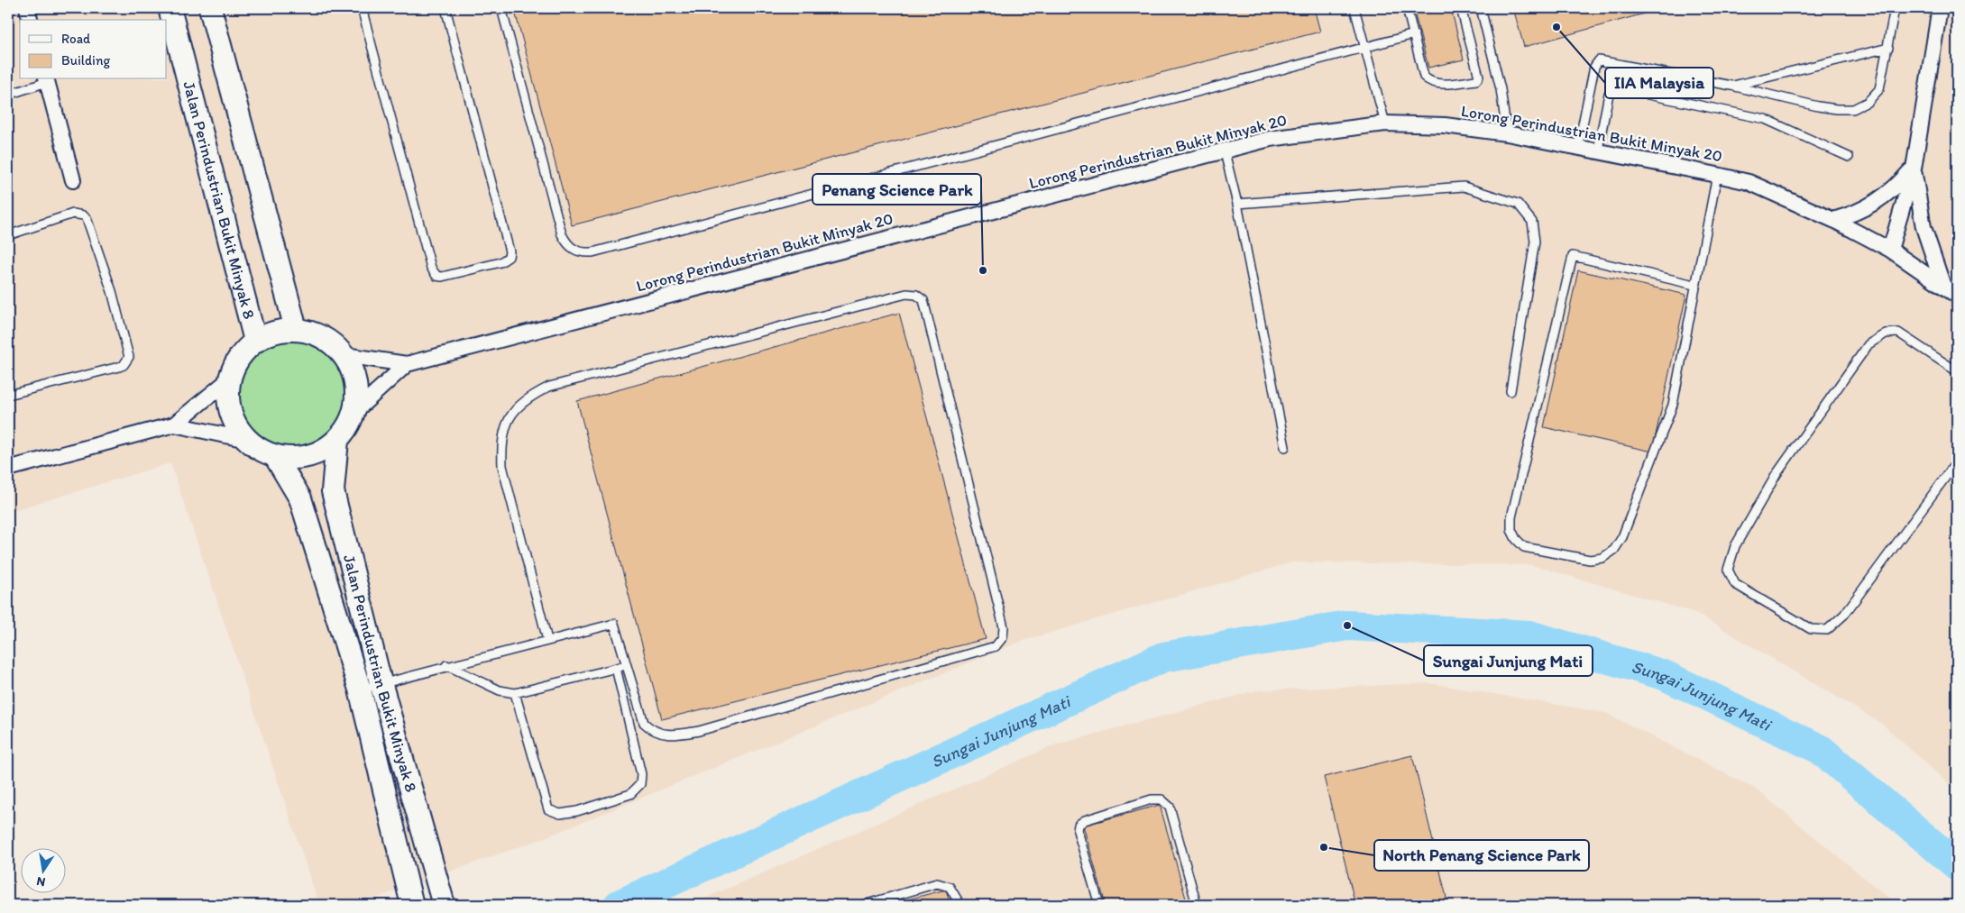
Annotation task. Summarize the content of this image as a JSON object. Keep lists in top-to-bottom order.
{
  "streets": {
    "street": ["Lorong Perindustrian Bukit Minyak 20", "Jalan Perindustrian Bukit Minyak 8"]
  },
  "water": ["Sungai Junjung Mati"],
  "places": [
    "IIA Malaysia",
    "Penang Science Park",
    "Sungai Junjung Mati",
    "North Penang Science Park"
  ],
  "legend": ["Road", "Building"],
  "north": "bottom"
}
